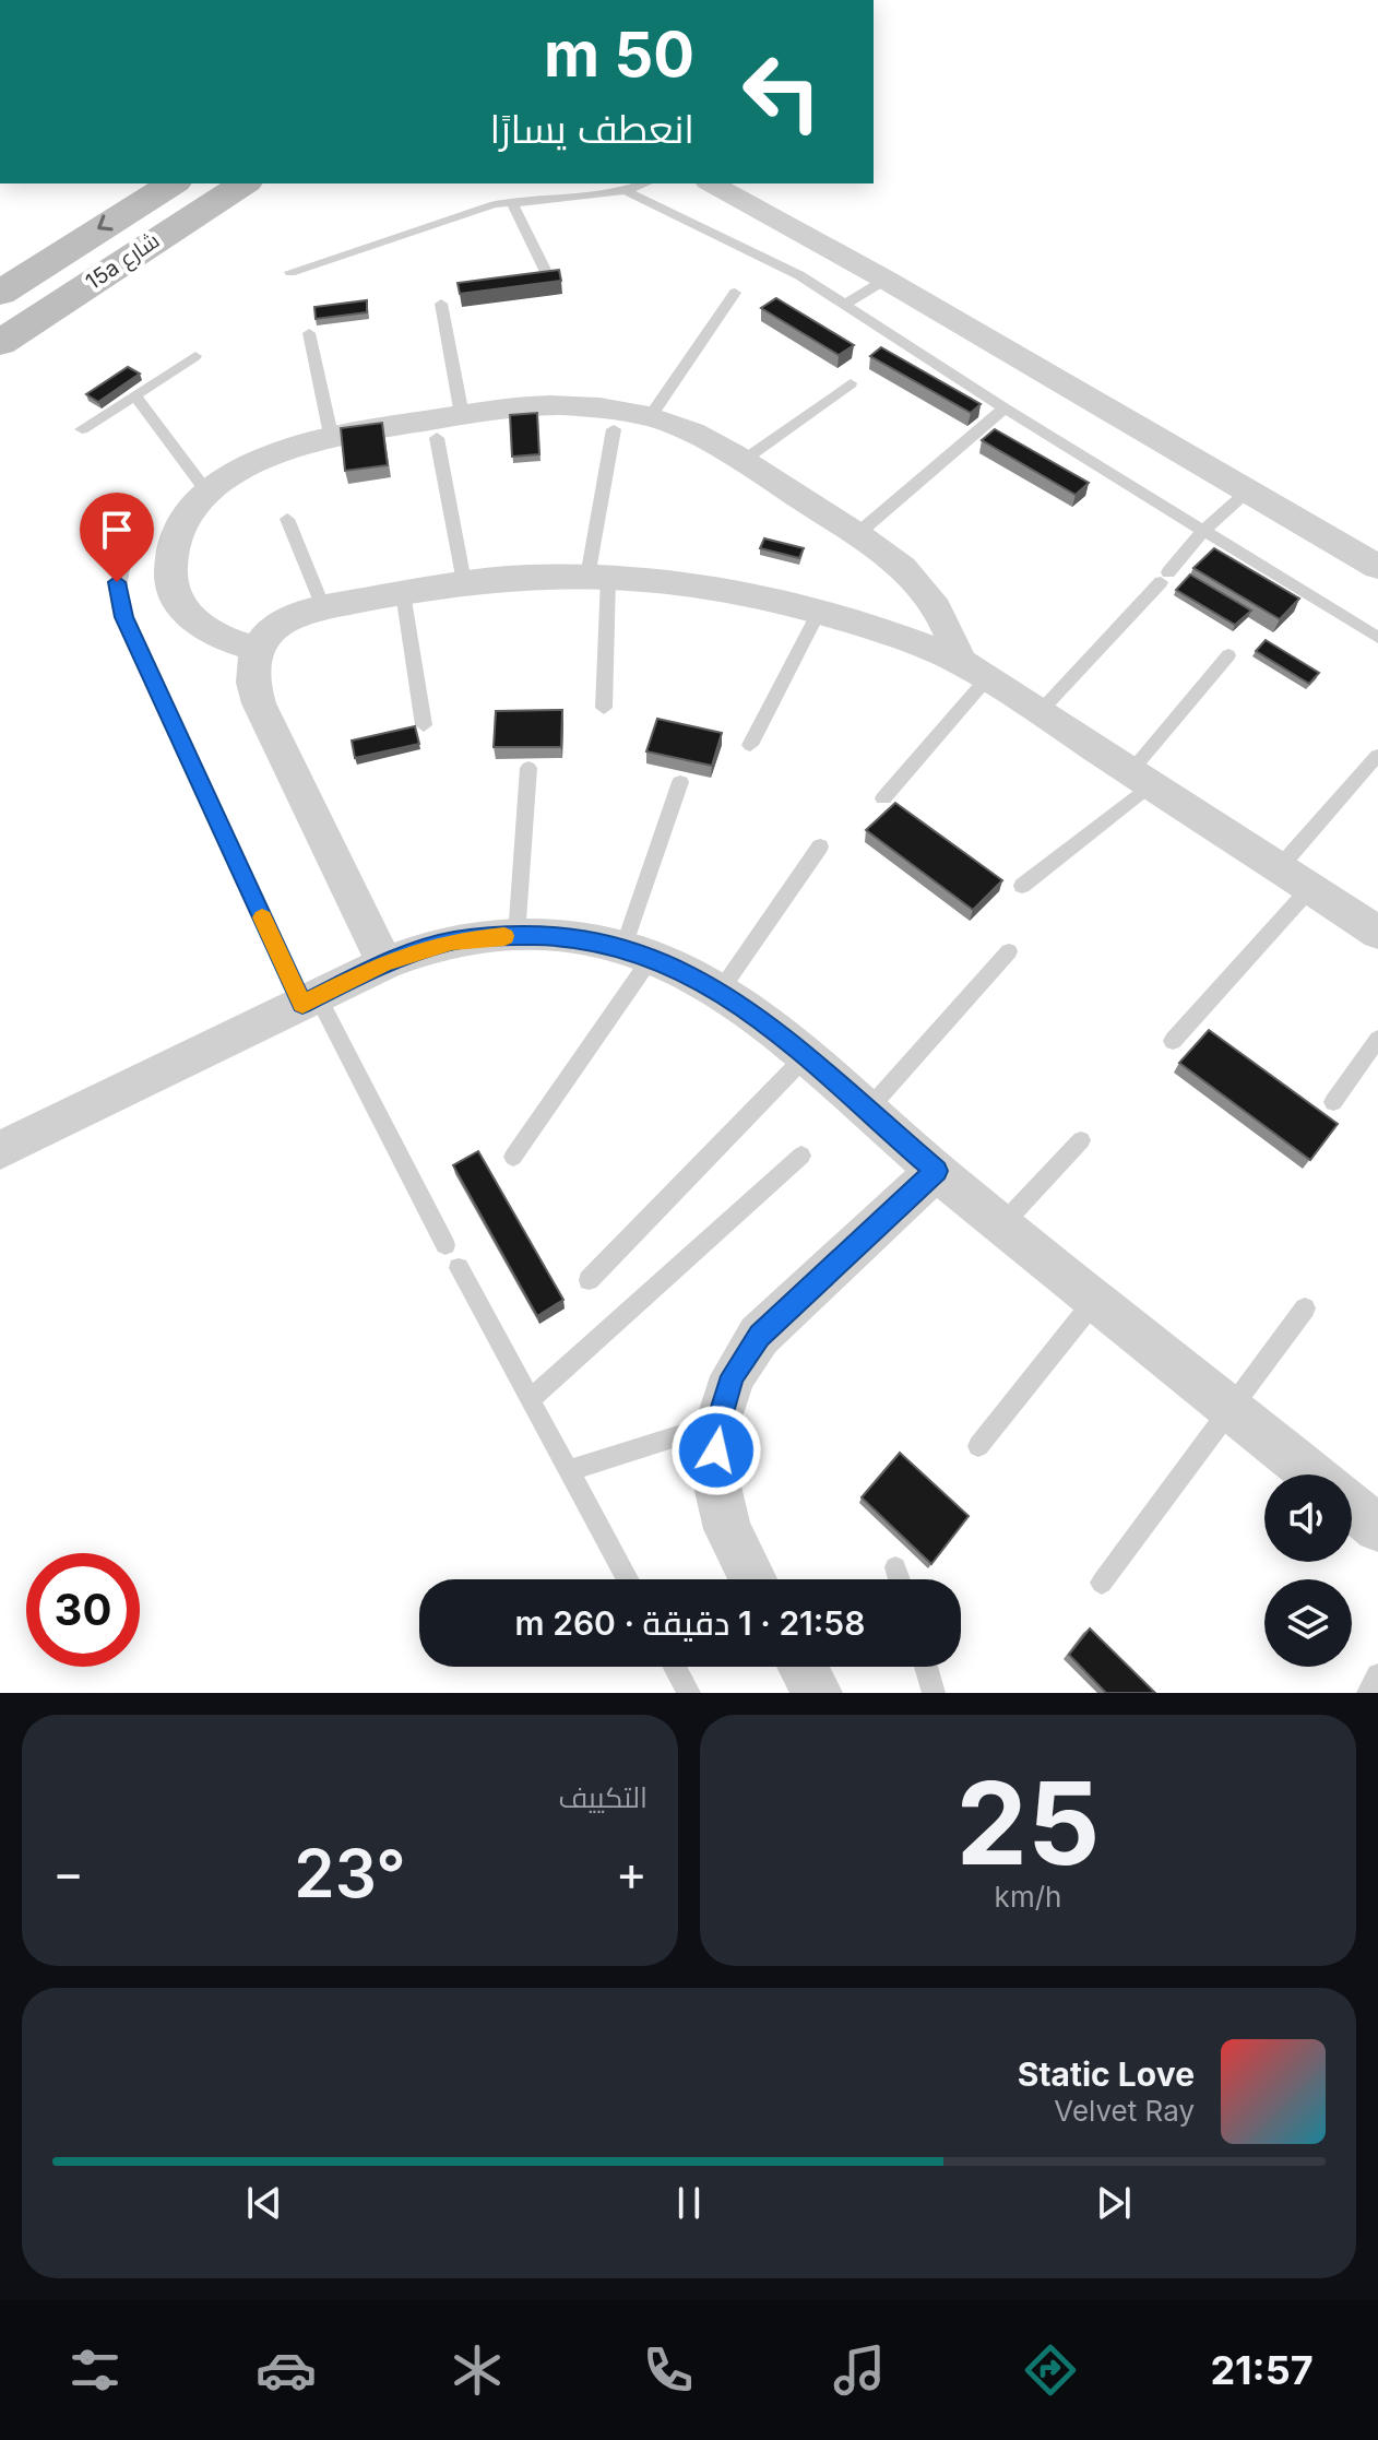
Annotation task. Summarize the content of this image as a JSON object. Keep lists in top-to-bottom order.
{
  "streets": {
    "main road": ["15a شارع"]
  },
  "page": {
    "turn": ["50 m", "انعطف يسارًا"],
    "limit": "30",
    "trip": "21:58 · 1 دقيقة · 260 m",
    "tile": [
      ["25", "km/h"],
      "التكييف"
    ],
    "heat": ["−", "23°", "+"],
    "song": ["Static Love", "Velvet Ray"],
    "tabs": "21:57"
  }
}
